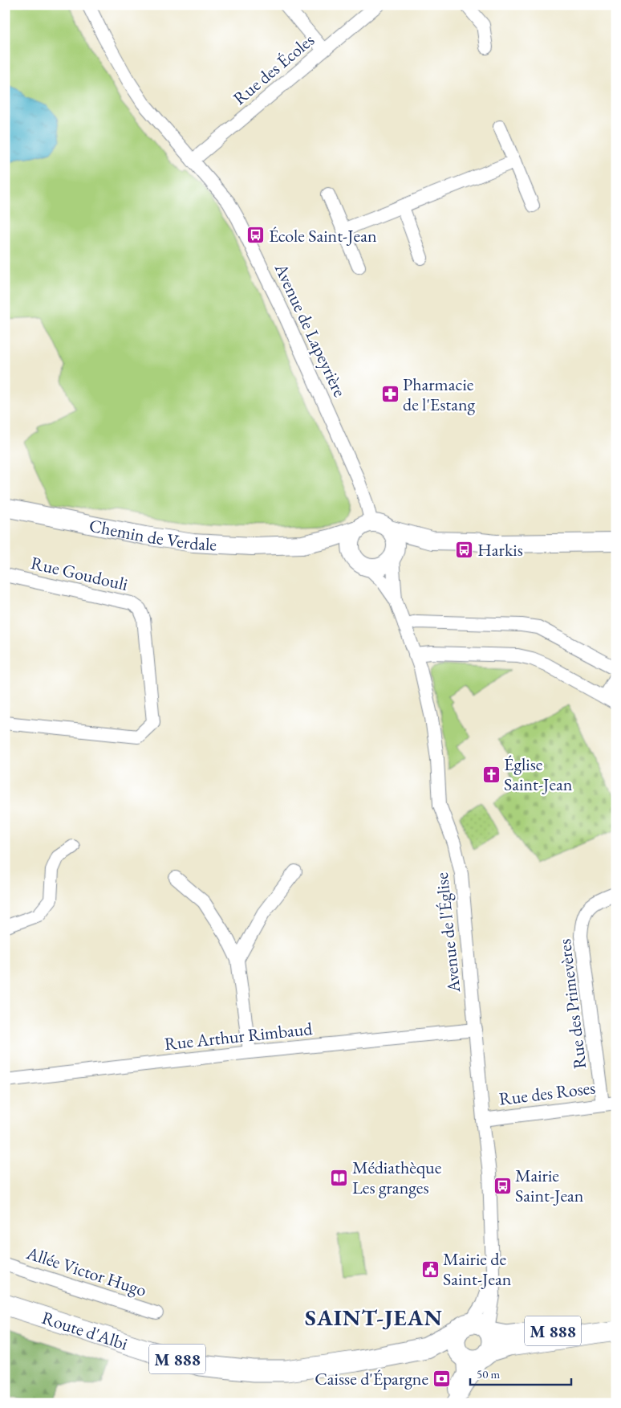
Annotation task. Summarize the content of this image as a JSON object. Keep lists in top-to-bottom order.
{
  "streets": {
    "main road": ["Route d'Albi", "M 888"],
    "street": [
      "Rue des Écoles",
      "Avenue de Lapeyrière",
      "Chemin de Verdale",
      "Rue Goudouli",
      "Avenue de l'Église",
      "Rue des Primevères",
      "Rue Arthur Rimbaud",
      "Rue des Roses",
      "Allée Victor Hugo"
    ]
  },
  "crossings": [
    ["Rue des Écoles", "Avenue de Lapeyrière"],
    ["Avenue de Lapeyrière", "Chemin de Verdale"],
    ["Avenue de Lapeyrière", "Avenue de l'Église"],
    ["Chemin de Verdale", "Avenue de l'Église"],
    ["Avenue de l'Église", "Rue Arthur Rimbaud"],
    ["Avenue de l'Église", "Rue des Roses"],
    ["Avenue de l'Église", "Route d'Albi"],
    ["Avenue de l'Église", "M 888"],
    ["Rue des Primevères", "Rue des Roses"],
    ["Route d'Albi", "M 888"]
  ],
  "districts": ["SAINT-JEAN"],
  "places": {
    "bus stop": ["École Saint-Jean", "Harkis", "Mairie Saint-Jean"],
    "pharmacy": ["Pharmacie de l'Estang"],
    "church": ["Église Saint-Jean"],
    "library": ["Médiathèque Les granges"],
    "public building": ["Mairie de Saint-Jean"],
    "bank": ["Caisse d'Épargne"]
  },
  "scale_bar": "50 m"
}
